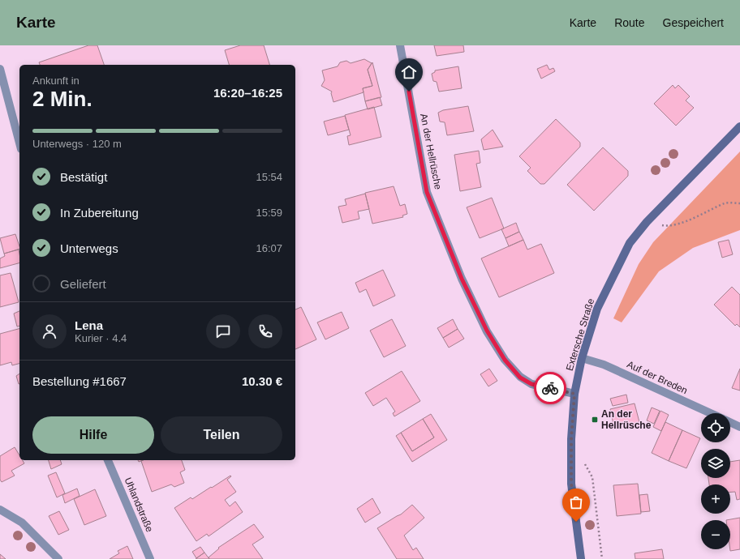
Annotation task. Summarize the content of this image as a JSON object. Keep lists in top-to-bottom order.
{
  "streets": {
    "main road": ["Extersche Straße"],
    "street": ["An der Hellrüsche", "Auf der Breden", "Uhlandstraße"]
  },
  "crossings": [
    ["An der Hellrüsche", "Extersche Straße"],
    ["Extersche Straße", "Auf der Breden"]
  ],
  "places": {
    "transit": ["An der Hellrüsche"]
  },
  "page": {
    "header": "Karte",
    "nav": ["Karte", "Route", "Gespeichert"],
    "heading": ["2 Min.", "Ankunft in", "16:20–16:25"],
    "panel": [
      "Lena",
      "Kurier · 4.4",
      "Bestellung #1667",
      "10.30 €"
    ],
    "bar": "Unterwegs · 120 m",
    "list": [
      ["Bestätigt", "15:54"],
      ["In Zubereitung", "15:59"],
      ["Unterwegs", "16:07"],
      "Geliefert"
    ],
    "buttons": ["Hilfe", "Teilen"],
    "map_buttons": ["+", "−"]
  }
}
